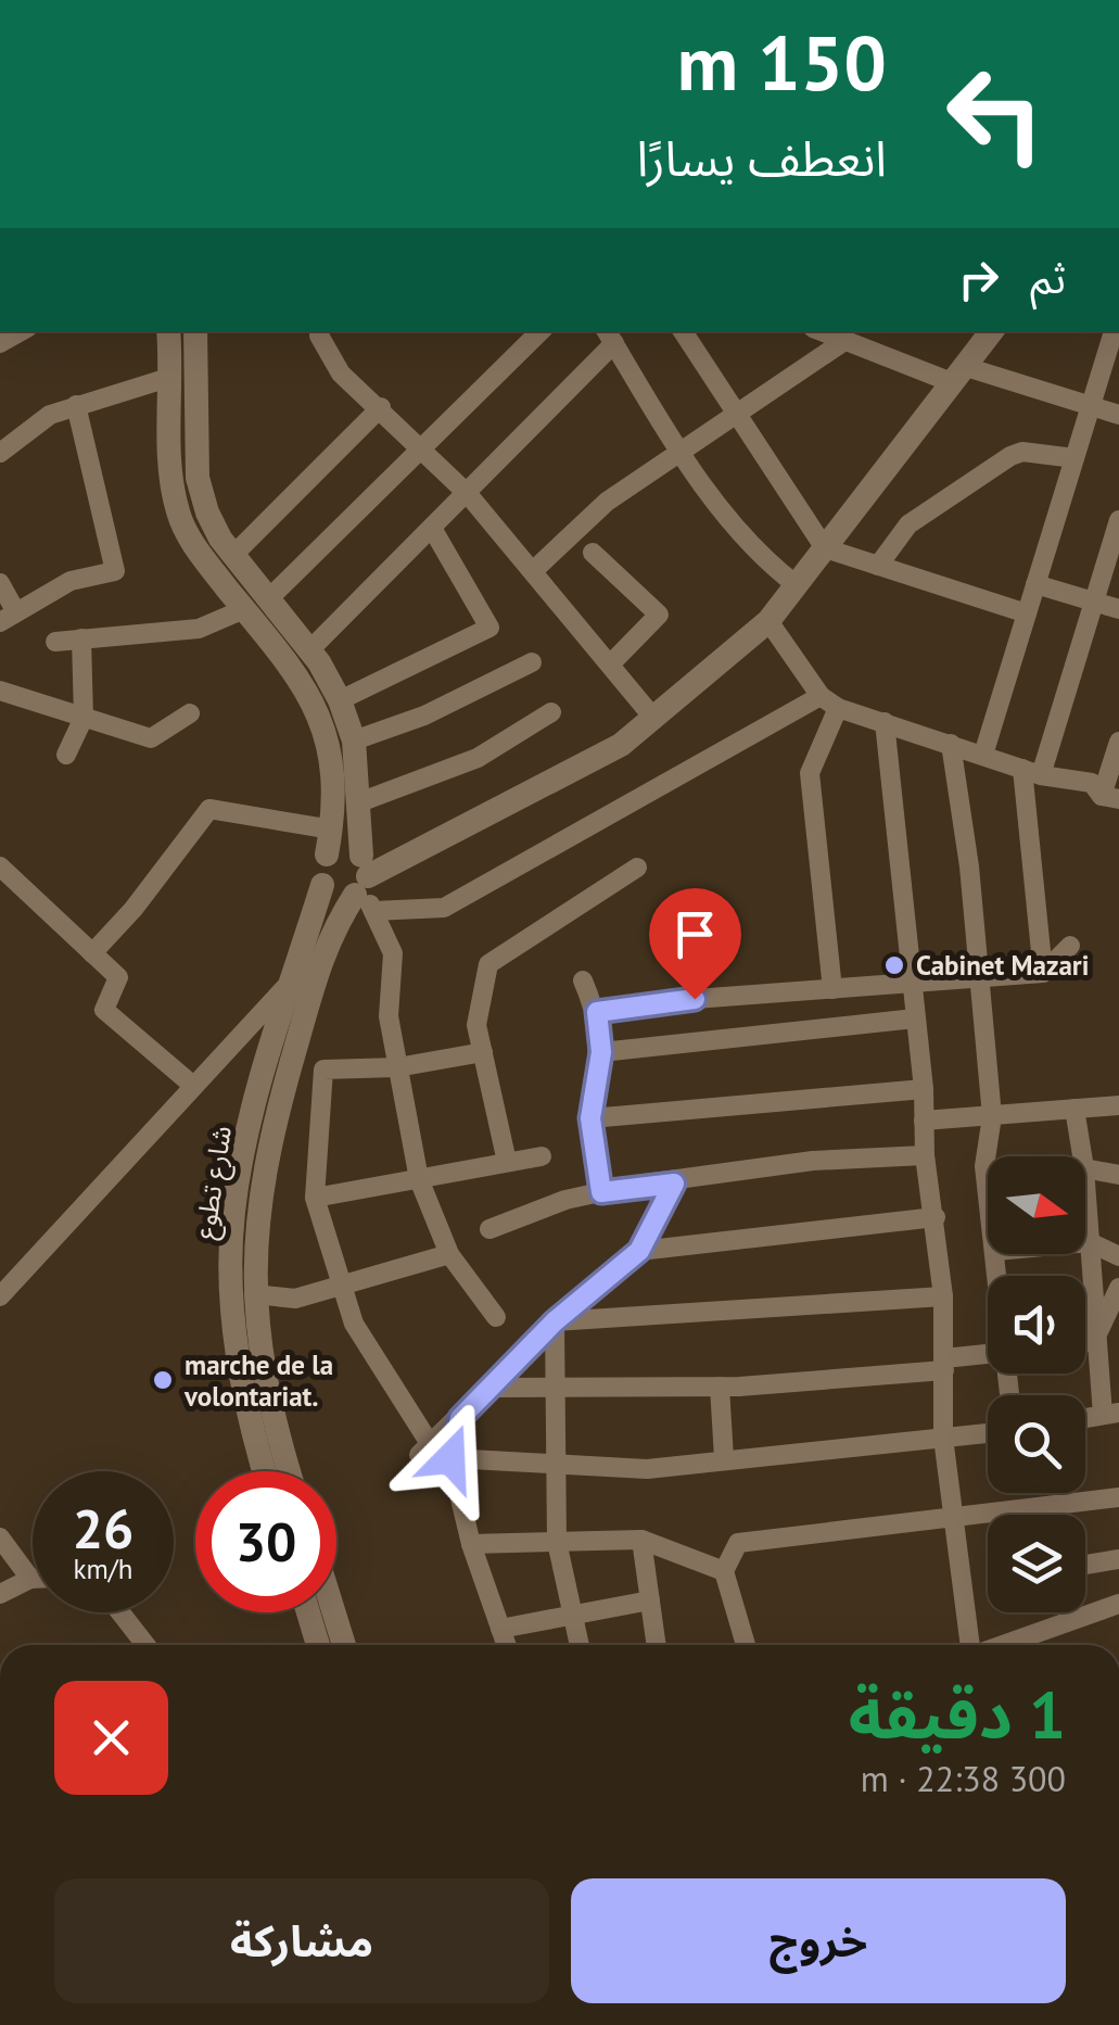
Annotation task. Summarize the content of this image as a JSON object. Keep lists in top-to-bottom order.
{
  "streets": {
    "main road": ["شارع تطوع"]
  },
  "places": ["Cabinet Mazari", "marche de la volontariat."],
  "north": "right",
  "page": {
    "turn": ["150 m", "انعطف يسارًا"],
    "then": "ثم",
    "speed": "26 km/h",
    "limit": "30",
    "heading": ["1 دقيقة", "300 m · 22:38"],
    "buttons": ["خروج", "مشاركة"]
  }
}
